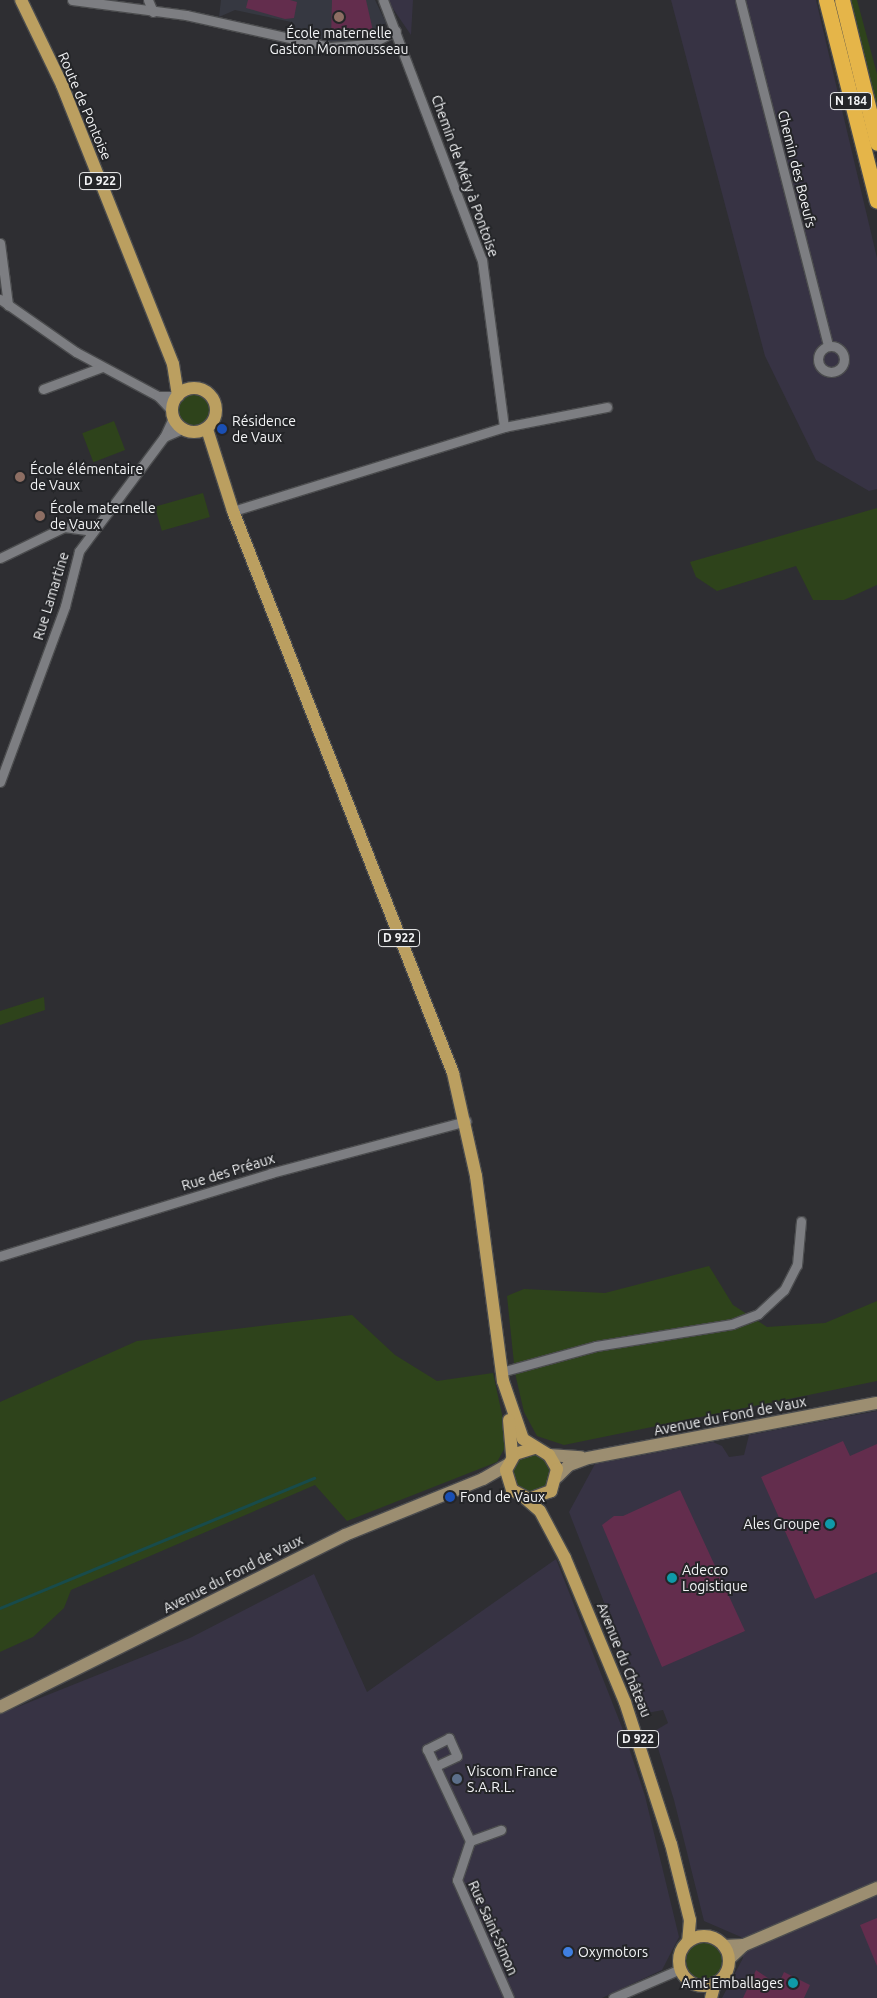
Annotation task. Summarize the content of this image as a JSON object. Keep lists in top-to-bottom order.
{
  "streets": {
    "highway": ["N 184"],
    "main road": ["Route de Pontoise", "D 922", "Avenue du Château"],
    "street": [
      "Chemin des Boeufs",
      "Chemin de Méry à Pontoise",
      "Rue Lamartine",
      "Rue des Préaux",
      "Avenue du Fond de Vaux",
      "Rue Saint-Simon"
    ]
  },
  "crossings": [
    ["Route de Pontoise", "D 922"],
    ["Route de Pontoise", "Rue Lamartine"],
    ["D 922", "Rue Lamartine"],
    ["D 922", "Rue des Préaux"],
    ["D 922", "Avenue du Fond de Vaux"],
    ["D 922", "Avenue du Château"],
    ["Avenue du Fond de Vaux", "Avenue du Château"]
  ],
  "places": [
    "École maternelle Gaston Monmousseau",
    "Résidence de Vaux",
    "École élémentaire de Vaux",
    "École maternelle de Vaux",
    "Fond de Vaux",
    "Ales Groupe",
    "Adecco Logistique",
    "Viscom France S.A.R.L.",
    "Oxymotors",
    "Amt Emballages"
  ]
}
